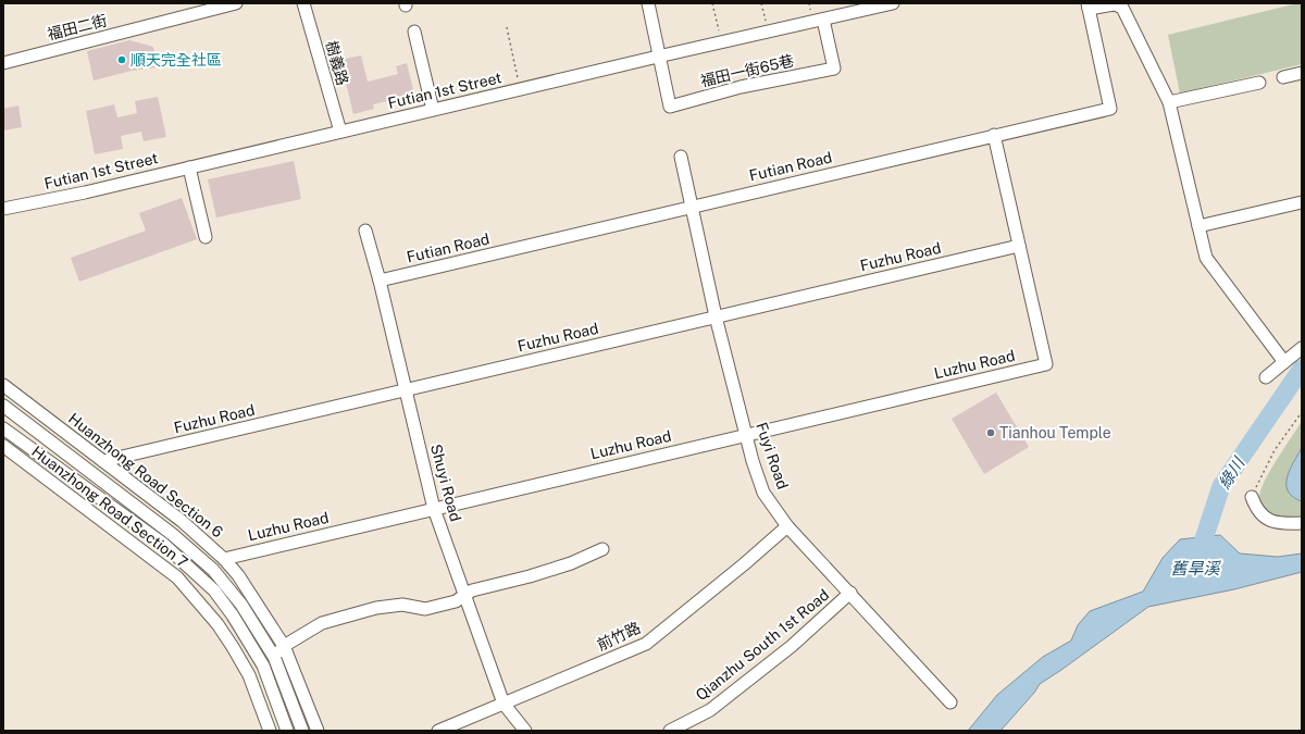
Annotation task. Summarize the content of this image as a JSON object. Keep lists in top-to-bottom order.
{
  "streets": {
    "street": [
      "福田二街",
      "樹義路",
      "福田一街65巷",
      "Futian 1st Street",
      "Futian Road",
      "Fuzhu Road",
      "Luzhu Road",
      "Fuyi Road",
      "Huanzhong Road Section 6",
      "Shuyi Road",
      "Huanzhong Road Section 7",
      "前竹路",
      "Qianzhu South 1st Road"
    ]
  },
  "crossings": [
    ["樹義路", "Futian 1st Street"],
    ["福田一街65巷", "Futian 1st Street"],
    ["Futian Road", "Fuyi Road"],
    ["Futian Road", "Shuyi Road"],
    ["Fuzhu Road", "Luzhu Road"],
    ["Fuzhu Road", "Fuyi Road"],
    ["Fuzhu Road", "Huanzhong Road Section 6"],
    ["Fuzhu Road", "Shuyi Road"],
    ["Luzhu Road", "Fuyi Road"],
    ["Luzhu Road", "Huanzhong Road Section 6"],
    ["Luzhu Road", "Shuyi Road"],
    ["Fuyi Road", "前竹路"],
    ["Fuyi Road", "Qianzhu South 1st Road"],
    ["Shuyi Road", "前竹路"]
  ],
  "water": ["綠川", "舊旱溪"],
  "places": ["順天完全社區", "Tianhou Temple"]
}
